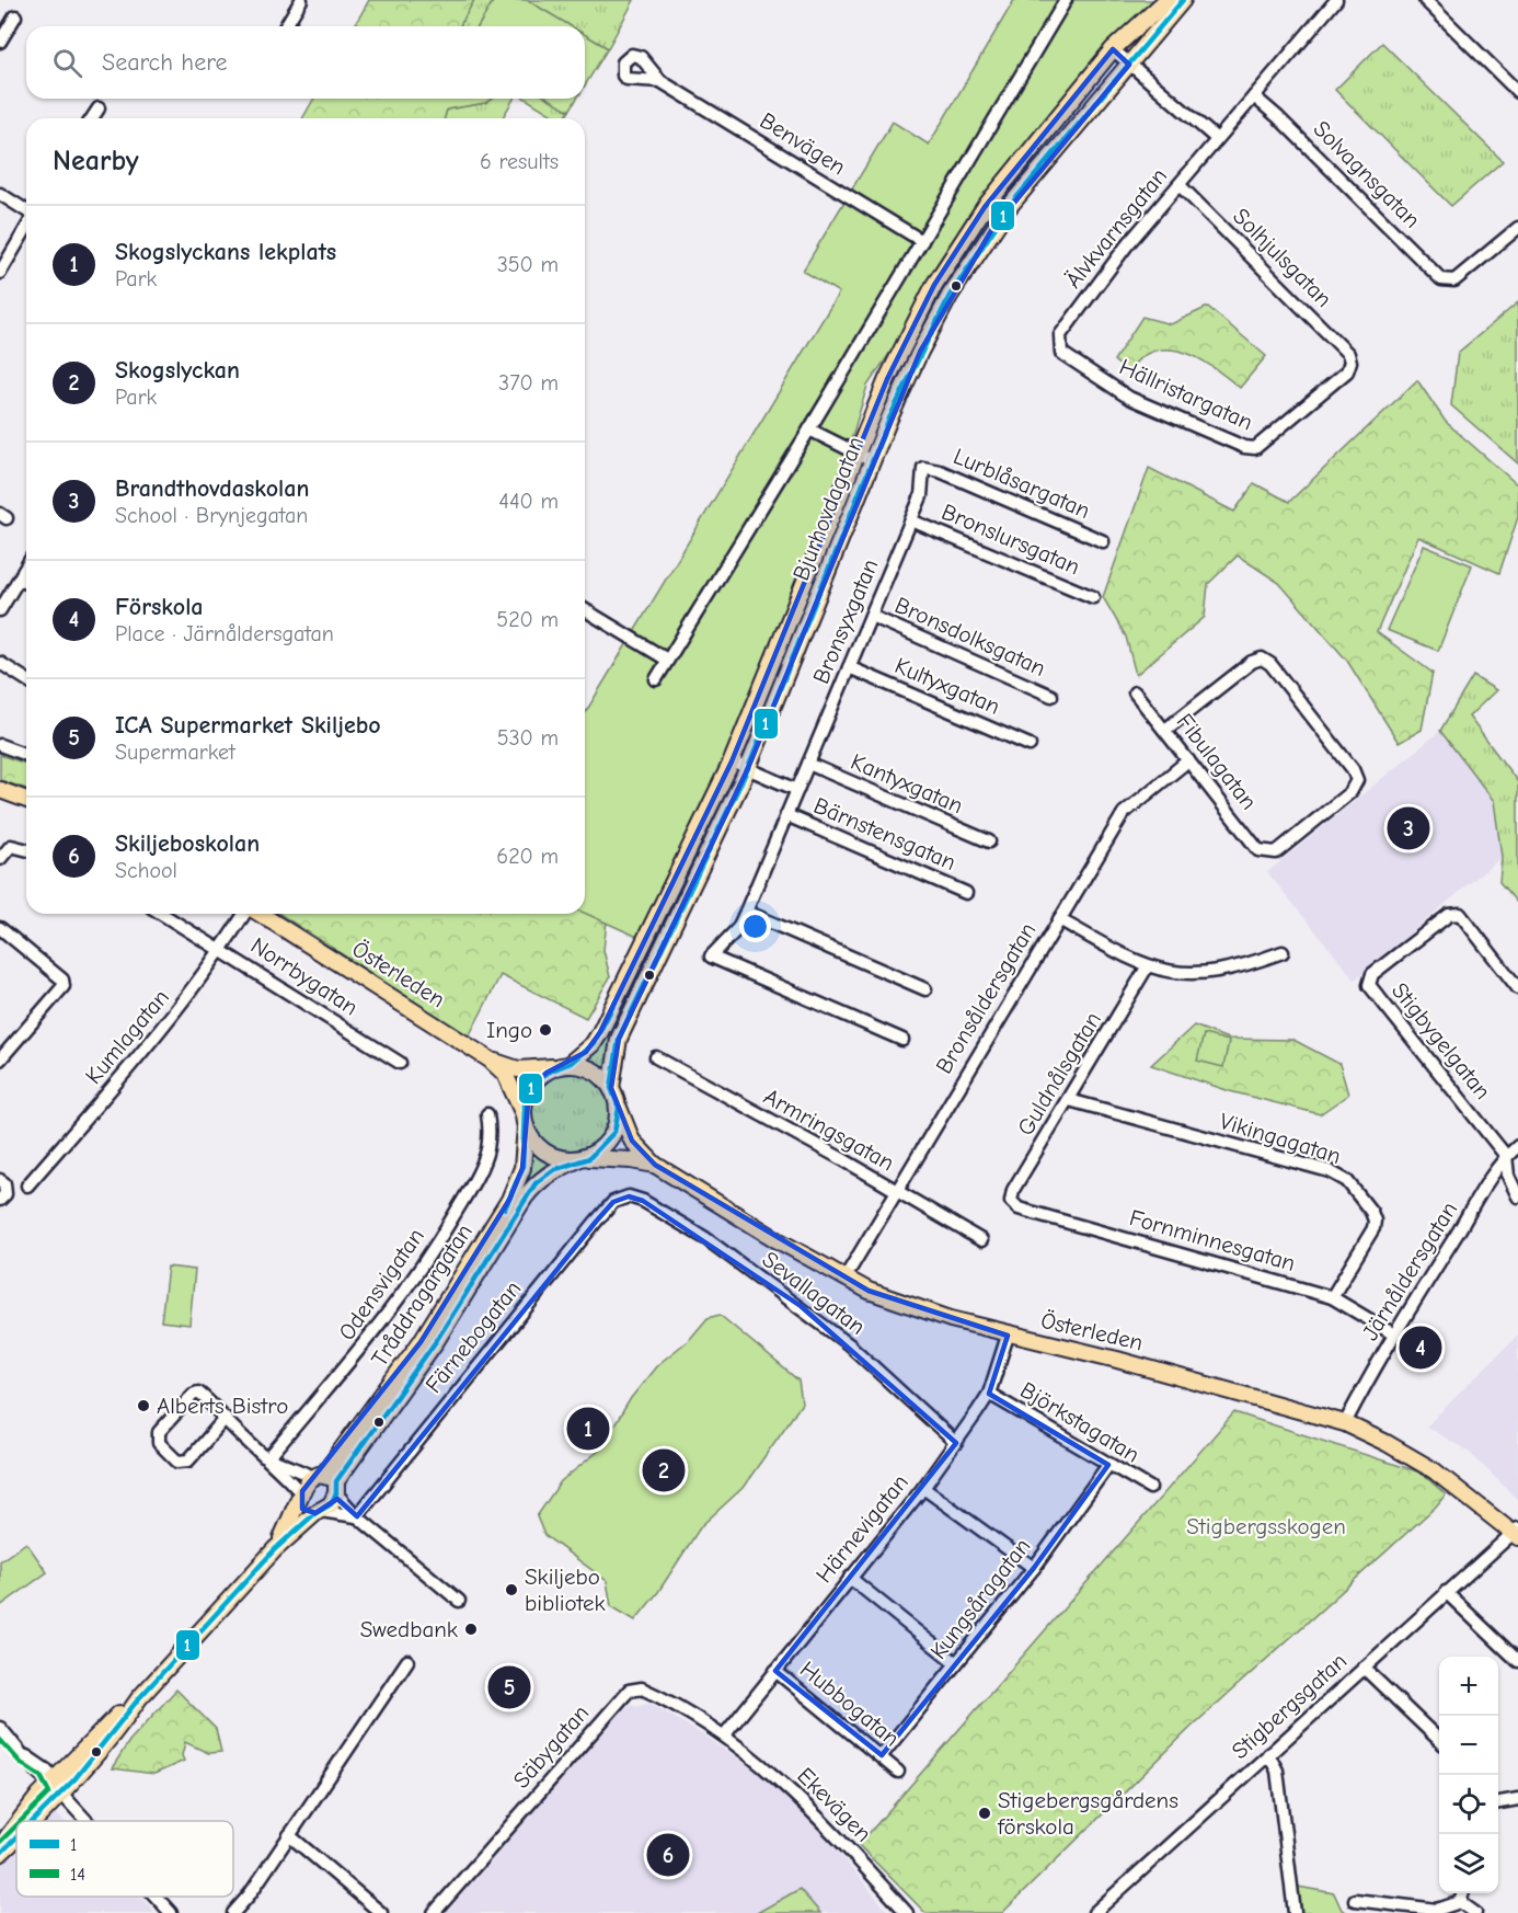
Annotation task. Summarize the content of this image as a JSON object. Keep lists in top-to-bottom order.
{
  "streets": {
    "main road": ["Bjurhovdagatan", "Österleden", "Tråddragargatan"],
    "street": [
      "Benvägen",
      "Solvagnsgatan",
      "Älvkvarnsgatan",
      "Solhjulsgatan",
      "Hällristargatan",
      "Lurblåsargatan",
      "Bronslursgatan",
      "Bronsyxgatan",
      "Bronsdolksgatan",
      "Kultyxgatan",
      "Fibulagatan",
      "Kantyxgatan",
      "Bärnstensgatan",
      "Norrbygatan",
      "Bronsåldersgatan",
      "Kumlagatan",
      "Stigbygelgatan",
      "Guldnålsgatan",
      "Armringsgatan",
      "Vikingagatan",
      "Fornminnesgatan",
      "Järnåldersgatan",
      "Odensvigatan",
      "Sevallagatan",
      "Färnebogatan",
      "Björkstagatan",
      "Härnevigatan",
      "Kungsåragatan",
      "Hubbogatan",
      "Stigbergsgatan",
      "Säbygatan",
      "Ekevägen"
    ]
  },
  "crossings": [
    ["Solvagnsgatan", "Älvkvarnsgatan"],
    ["Älvkvarnsgatan", "Solhjulsgatan"],
    ["Älvkvarnsgatan", "Hällristargatan"],
    ["Solhjulsgatan", "Hällristargatan"],
    ["Lurblåsargatan", "Bronsyxgatan"],
    ["Bjurhovdagatan", "Österleden"],
    ["Bjurhovdagatan", "Tråddragargatan"],
    ["Bronslursgatan", "Bronsyxgatan"],
    ["Bronsyxgatan", "Bronsdolksgatan"],
    ["Bronsyxgatan", "Kultyxgatan"],
    ["Bronsyxgatan", "Kantyxgatan"],
    ["Bronsyxgatan", "Bärnstensgatan"],
    ["Fibulagatan", "Bronsåldersgatan"],
    ["Österleden", "Bronsåldersgatan"],
    ["Österleden", "Järnåldersgatan"],
    ["Österleden", "Tråddragargatan"],
    ["Österleden", "Härnevigatan"],
    ["Österleden", "Stigbergsgatan"],
    ["Norrbygatan", "Kumlagatan"],
    ["Bronsåldersgatan", "Armringsgatan"],
    ["Stigbygelgatan", "Järnåldersgatan"],
    ["Guldnålsgatan", "Vikingagatan"],
    ["Guldnålsgatan", "Fornminnesgatan"],
    ["Vikingagatan", "Fornminnesgatan"],
    ["Fornminnesgatan", "Järnåldersgatan"],
    ["Sevallagatan", "Färnebogatan"],
    ["Sevallagatan", "Härnevigatan"],
    ["Björkstagatan", "Härnevigatan"],
    ["Björkstagatan", "Kungsåragatan"],
    ["Härnevigatan", "Hubbogatan"],
    ["Härnevigatan", "Säbygatan"],
    ["Härnevigatan", "Ekevägen"],
    ["Kungsåragatan", "Hubbogatan"],
    ["Säbygatan", "Ekevägen"]
  ],
  "parks": ["Stigbergsskogen"],
  "places": [
    "Ingo",
    "Alberts Bistro",
    "Skiljebo bibliotek",
    "Swedbank",
    "Stigebergsgårdens förskola"
  ],
  "lines": ["transit line 1", "transit line 14"],
  "legend": ["1", "14"],
  "page": {
    "search": "Search here",
    "heading": ["Nearby", "6 results"],
    "list": [
      {
        "mark": "1",
        "name": "Skogslyckans lekplats",
        "note": "Park",
        "value": "350 m"
      },
      {
        "mark": "2",
        "name": "Skogslyckan",
        "note": "Park",
        "value": "370 m"
      },
      {
        "mark": "3",
        "name": "Brandthovdaskolan",
        "note": "School · Brynjegatan",
        "value": "440 m"
      },
      {
        "mark": "4",
        "name": "Förskola",
        "note": "Place · Järnåldersgatan",
        "value": "520 m"
      },
      {
        "mark": "5",
        "name": "ICA Supermarket Skiljebo",
        "note": "Supermarket",
        "value": "530 m"
      },
      {
        "mark": "6",
        "name": "Skiljeboskolan",
        "note": "School",
        "value": "620 m"
      }
    ],
    "pins": [
      "3",
      "4",
      "1",
      "2",
      "5",
      "6"
    ],
    "map_buttons": ["+", "−"]
  }
}
